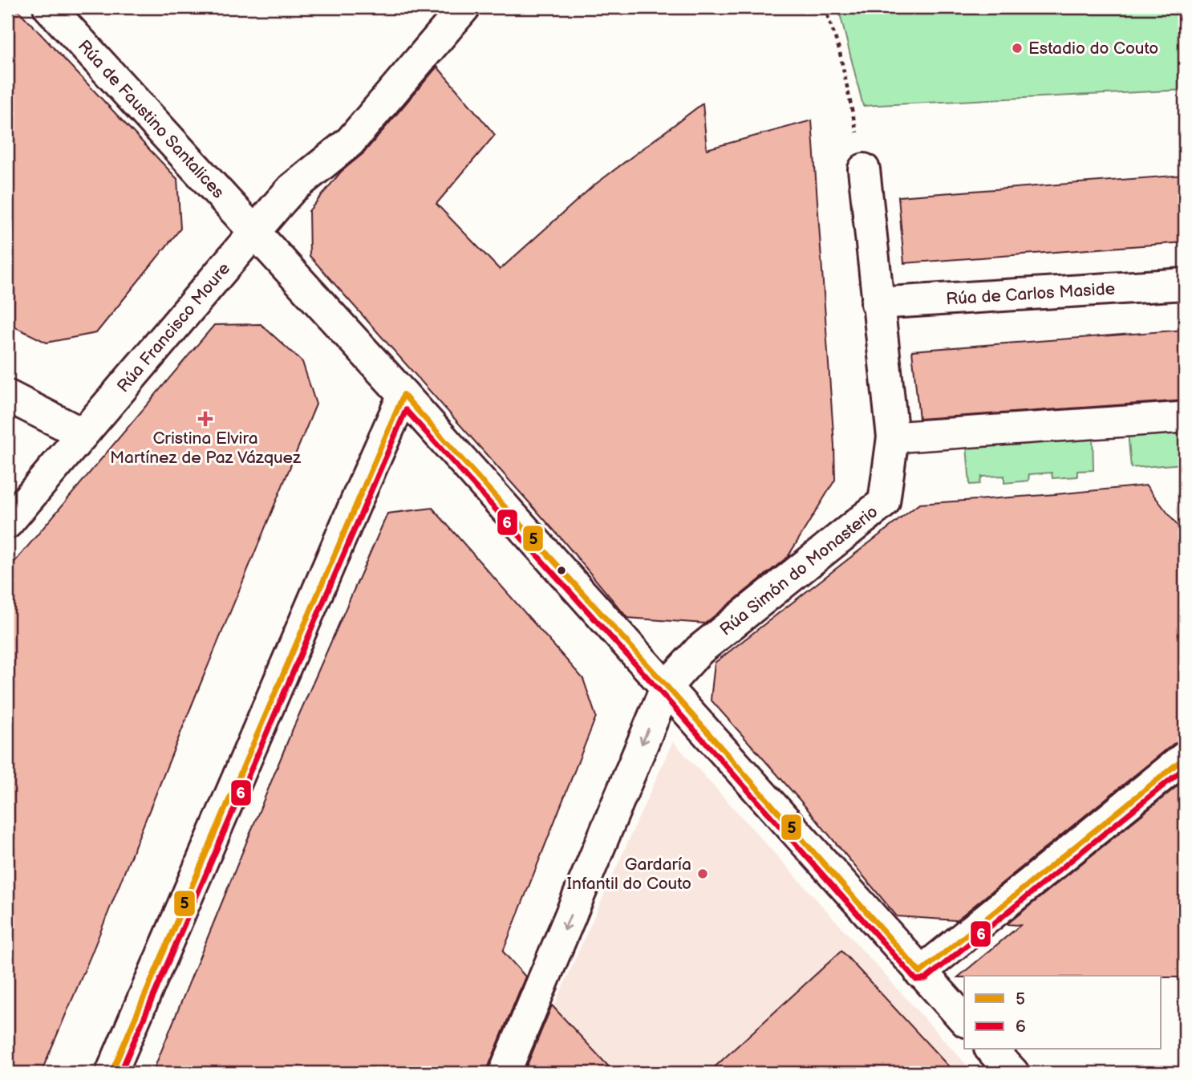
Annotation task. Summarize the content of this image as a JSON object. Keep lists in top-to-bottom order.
{
  "streets": {
    "street": [
      "Rúa de Faustino Santalices",
      "Rúa de Carlos Maside",
      "Rúa Francisco Moure",
      "Rúa Simón do Monasterio"
    ]
  },
  "crossings": [
    ["Rúa de Faustino Santalices", "Rúa Francisco Moure"],
    ["Rúa de Faustino Santalices", "Rúa Simón do Monasterio"],
    ["Rúa de Carlos Maside", "Rúa Simón do Monasterio"]
  ],
  "one_way": ["Rúa Simón do Monasterio"],
  "places": {
    "other": ["Estadio do Couto", "Gardaría Infantil do Couto"],
    "health": ["Cristina Elvira Martínez de Paz Vázquez"]
  },
  "lines": ["transit line 5", "transit line 6"],
  "legend": ["5", "6"]
}
